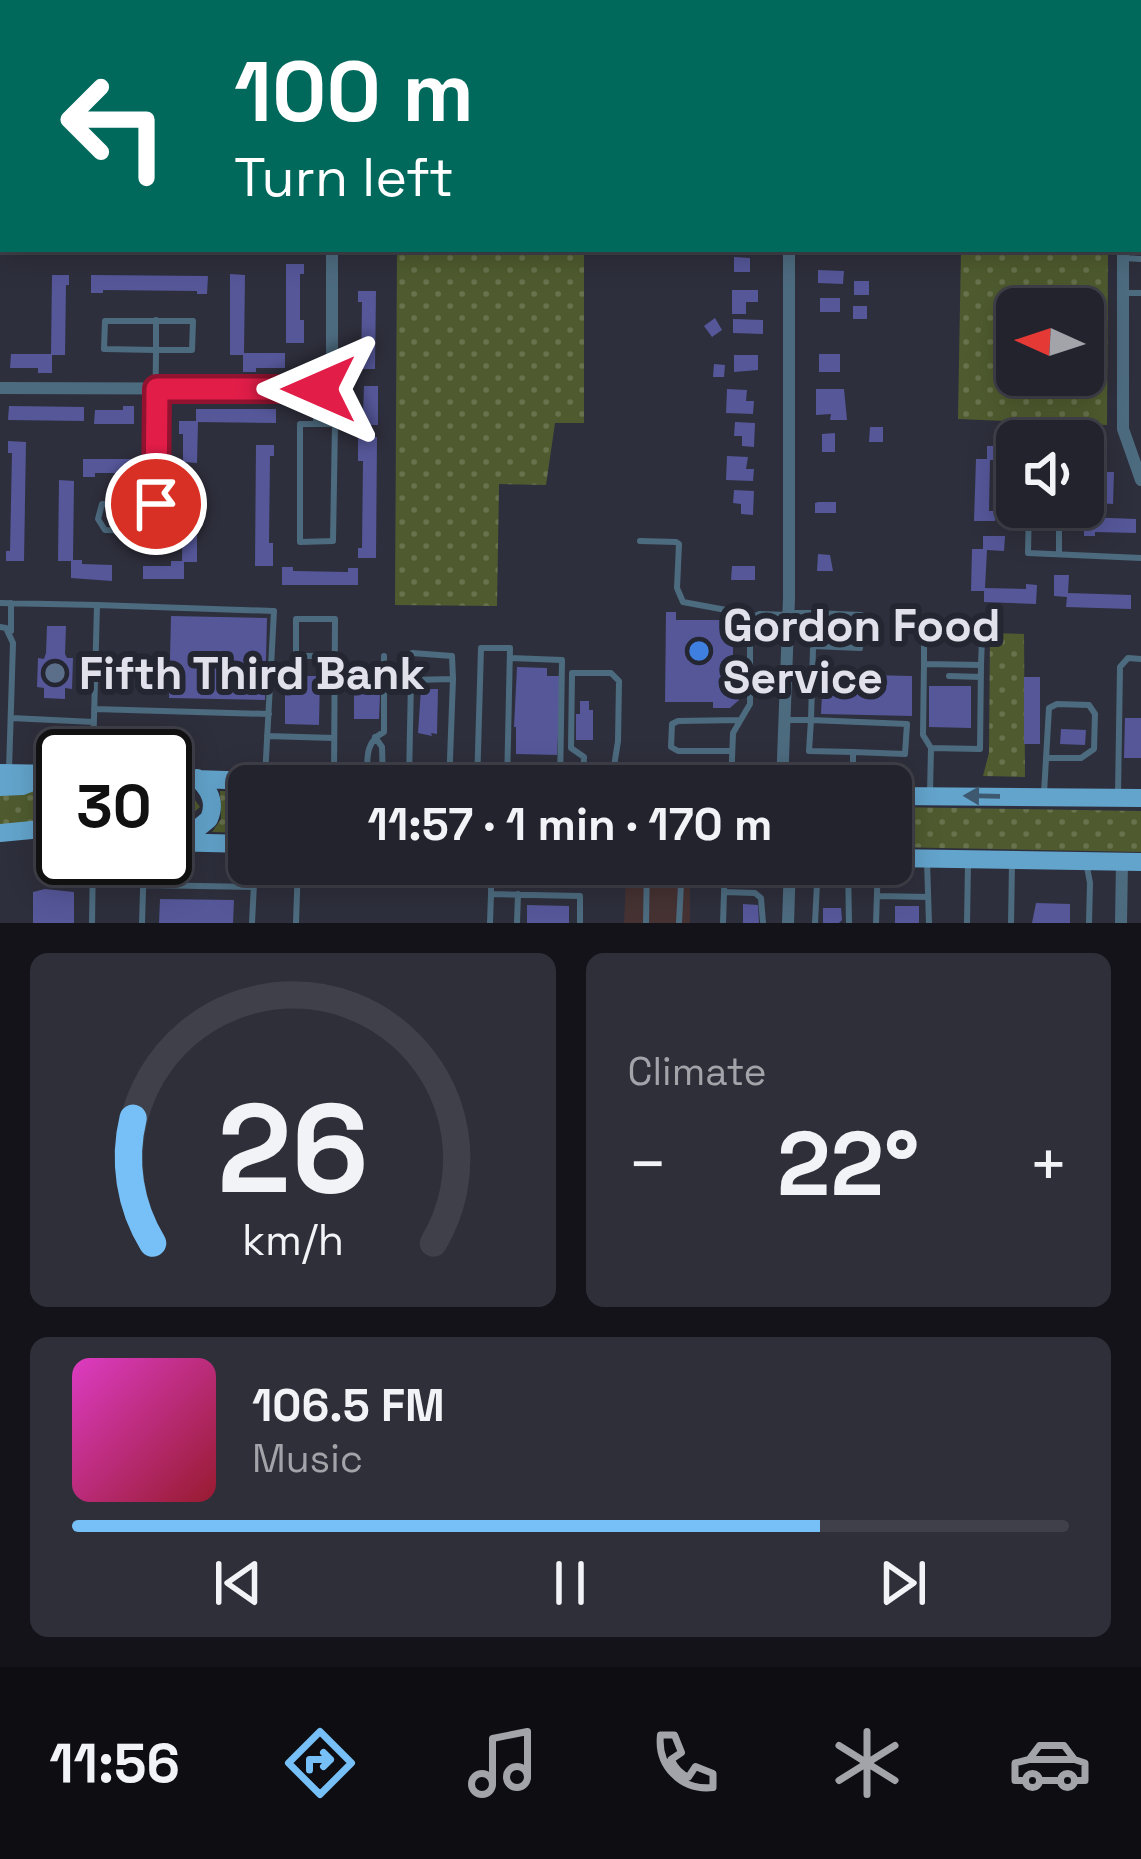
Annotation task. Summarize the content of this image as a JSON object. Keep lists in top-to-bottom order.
{
  "places": ["Gordon Food Service", "Fifth Third Bank"],
  "north": "left",
  "page": {
    "turn": ["100 m", "Turn left"],
    "limit": "30",
    "trip": "11:57 · 1 min · 170 m",
    "tile": "Climate",
    "heat": ["−", "22°", "+"],
    "song": ["106.5 FM", "Music"],
    "tabs": "11:56",
    "gauge": ["26", "km/h"]
  }
}
